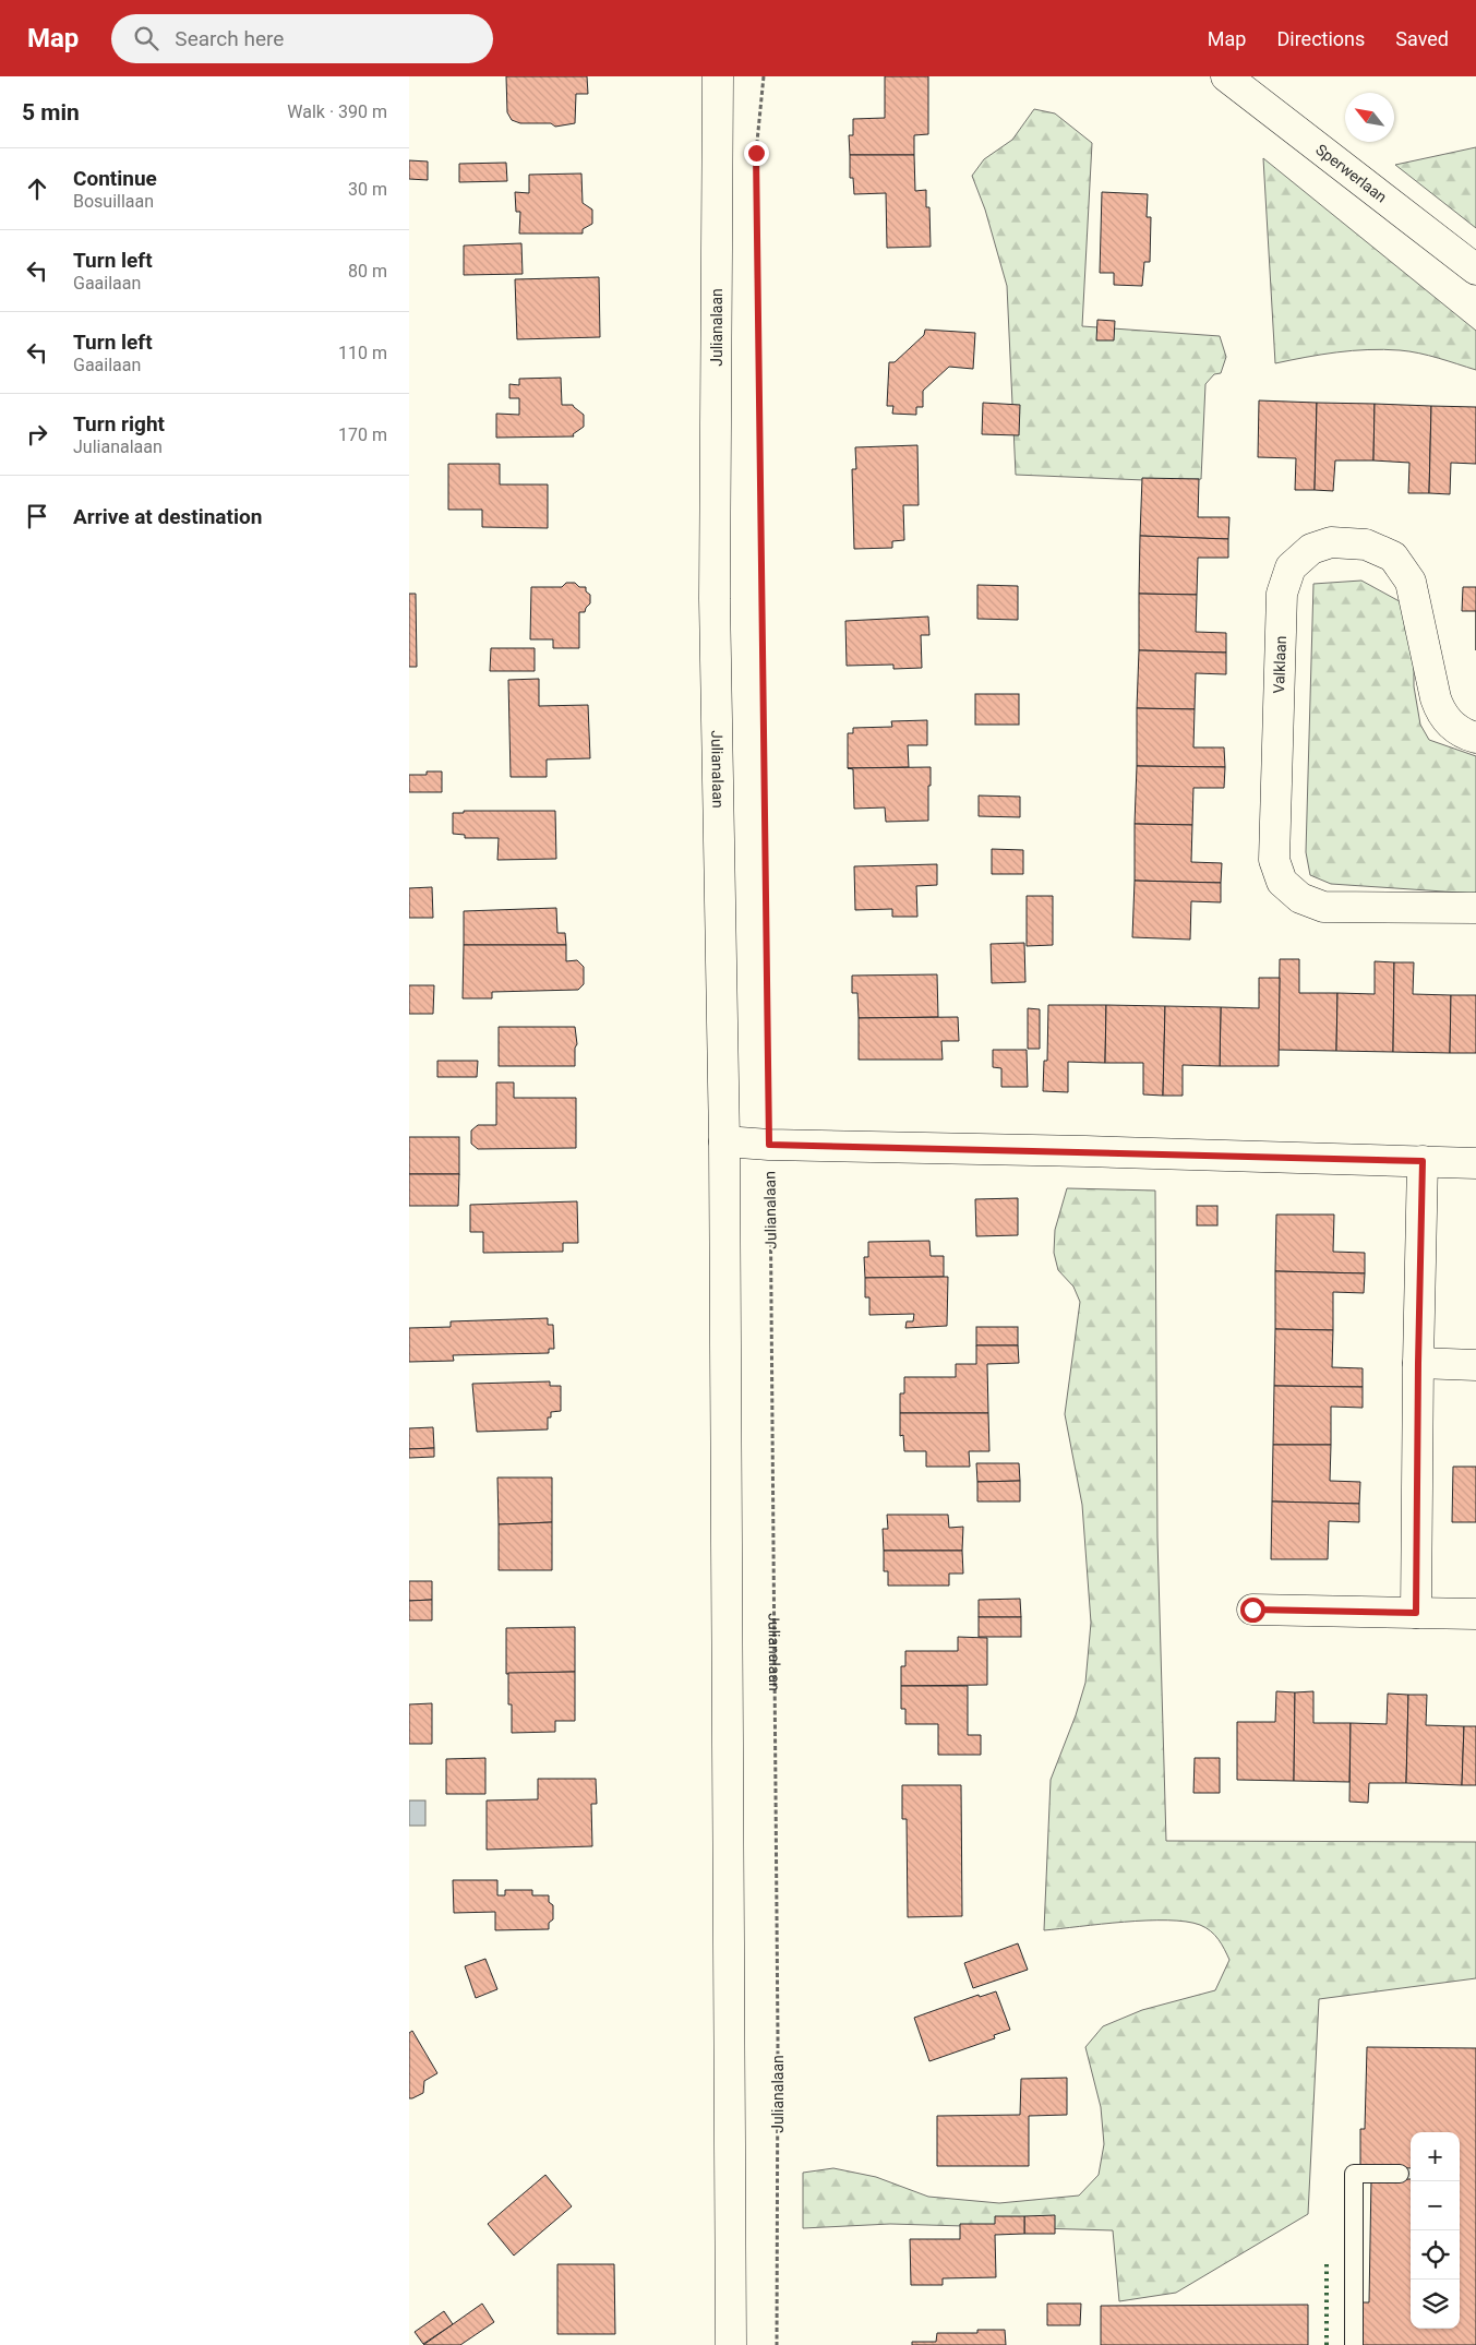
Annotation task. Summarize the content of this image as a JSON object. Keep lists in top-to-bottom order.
{
  "streets": {
    "street": ["Sperwerlaan", "Julianalaan", "Valklaan"]
  },
  "north": "top left",
  "page": {
    "header": "Map",
    "search": "Search here",
    "nav": ["Map", "Directions", "Saved"],
    "heading": ["5 min", "Walk · 390 m"],
    "list": [
      ["Continue", "Bosuillaan", "30 m"],
      ["Turn left", "Gaailaan", "80 m"],
      ["Turn left", "Gaailaan", "110 m"],
      ["Turn right", "Julianalaan", "170 m"],
      "Arrive at destination"
    ],
    "map_buttons": ["+", "−"]
  }
}
